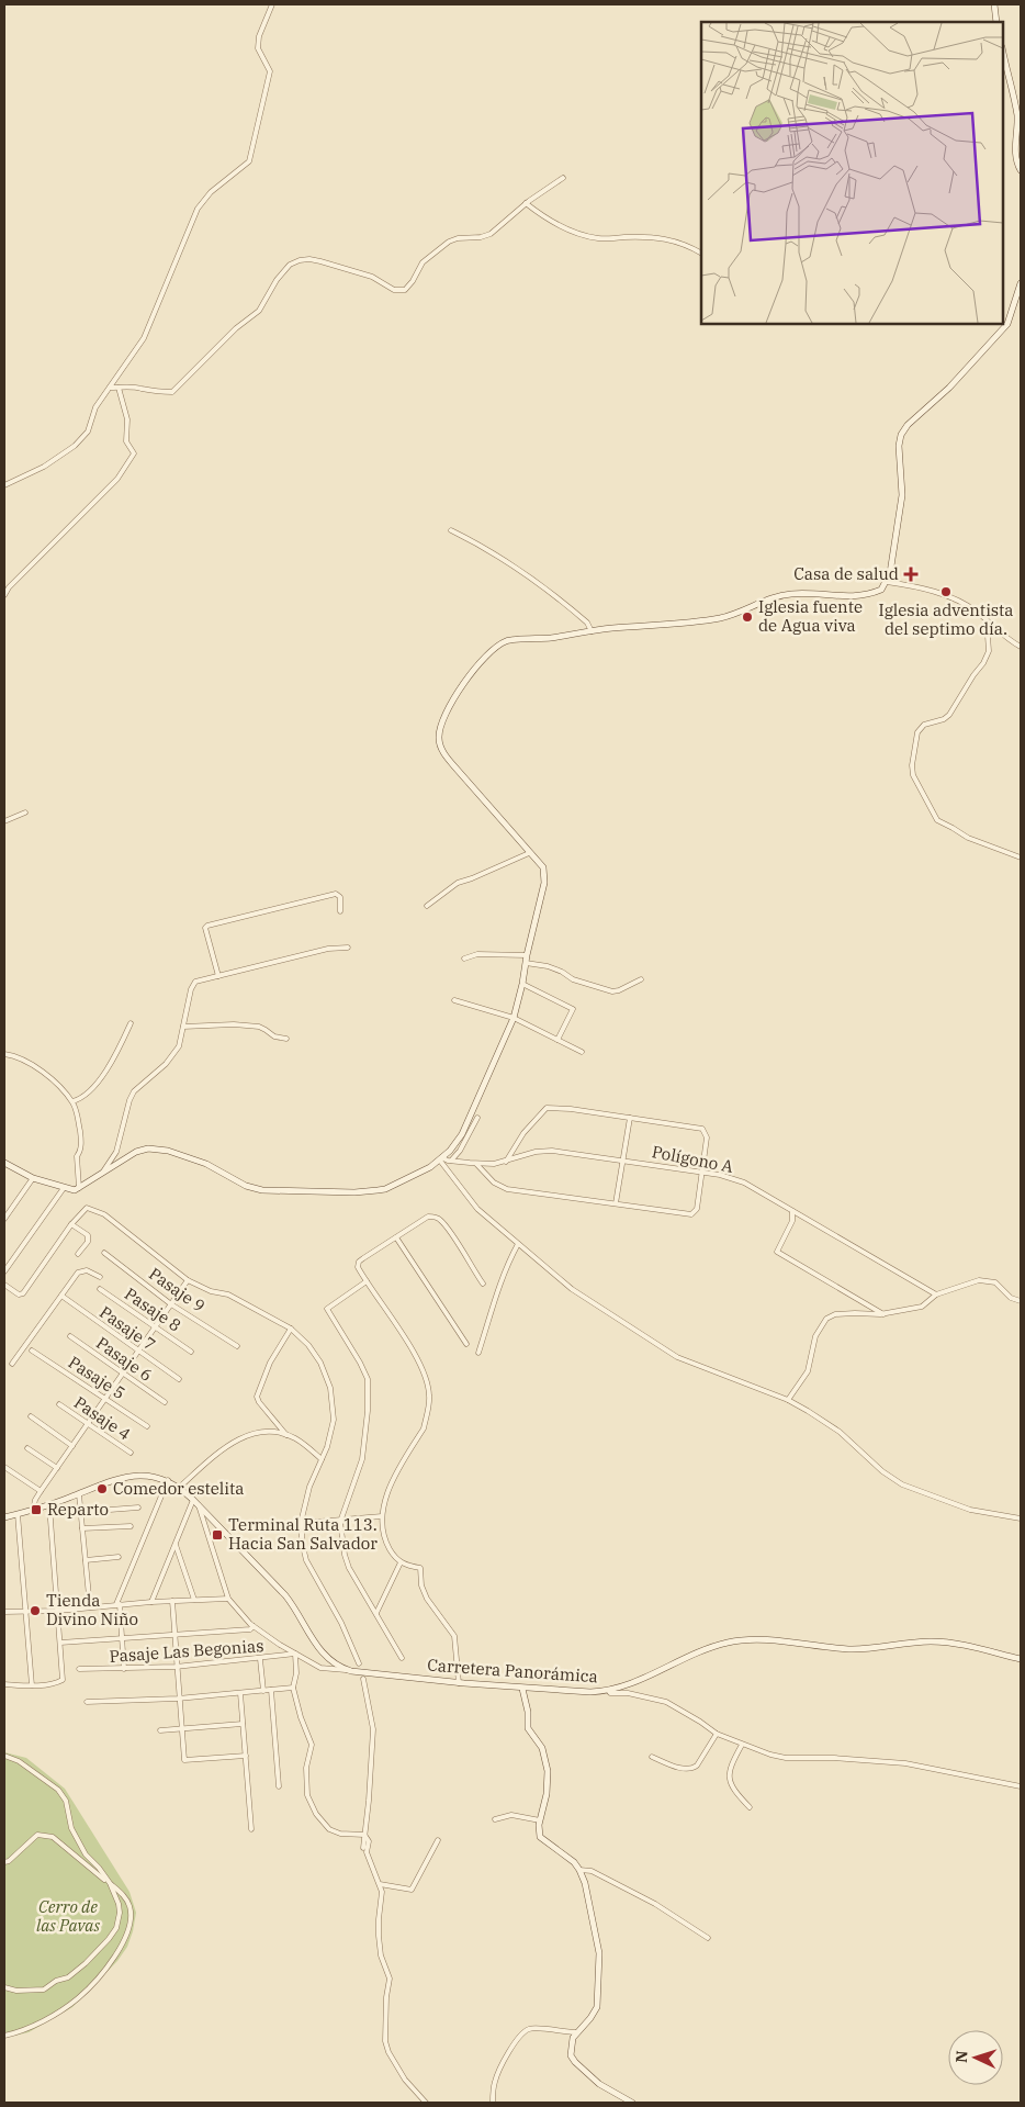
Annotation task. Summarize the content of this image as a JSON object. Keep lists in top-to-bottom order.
{
  "streets": {
    "street": [
      "Polígono A",
      "Pasaje 9",
      "Pasaje 8",
      "Pasaje 7",
      "Pasaje 6",
      "Pasaje 5",
      "Pasaje 4",
      "Pasaje Las Begonias",
      "Carretera Panorámica"
    ]
  },
  "parks": ["Cerro de las Pavas"],
  "places": {
    "health": ["Casa de salud"],
    "other": [
      "Iglesia adventista del septimo día.",
      "Iglesia fuente de Agua viva",
      "Comedor estelita",
      "Tienda Divino Niño"
    ],
    "transit": ["Reparto", "Terminal Ruta 113. Hacia San Salvador"]
  },
  "north": "left"
}
